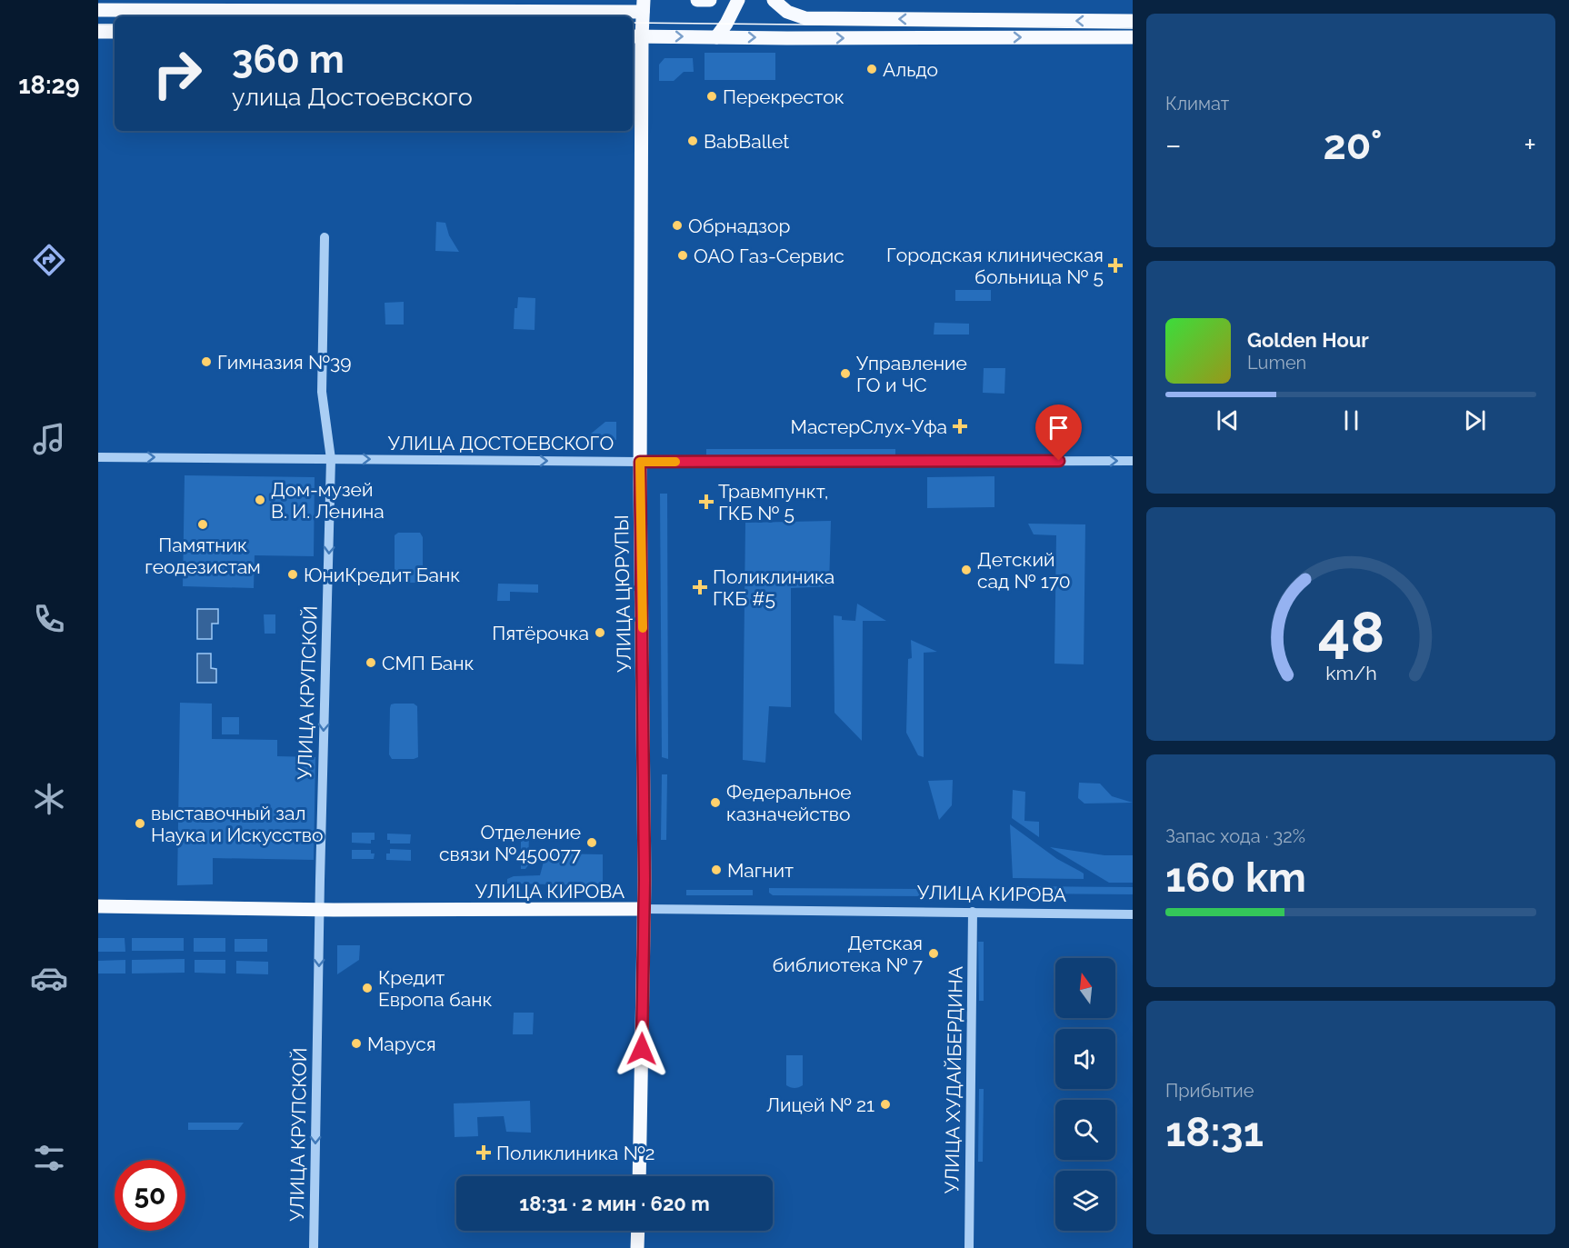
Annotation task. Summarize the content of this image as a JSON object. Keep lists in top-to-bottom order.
{
  "streets": {
    "main road": ["УЛИЦА ЦЮРУПЫ", "УЛИЦА КИРОВА"],
    "street": ["УЛИЦА ДОСТОЕВСКОГО", "УЛИЦА КРУПСКОЙ", "УЛИЦА ХУДАЙБЕРДИНА"]
  },
  "crossings": [
    ["УЛИЦА ДОСТОЕВСКОГО", "УЛИЦА ЦЮРУПЫ"],
    ["УЛИЦА ДОСТОЕВСКОГО", "УЛИЦА КРУПСКОЙ"],
    ["УЛИЦА ЦЮРУПЫ", "УЛИЦА КИРОВА"],
    ["УЛИЦА КРУПСКОЙ", "УЛИЦА КИРОВА"],
    ["УЛИЦА КИРОВА", "УЛИЦА ХУДАЙБЕРДИНА"]
  ],
  "one_way": ["УЛИЦА ДОСТОЕВСКОГО", "УЛИЦА КРУПСКОЙ"],
  "places": {
    "other": [
      "Альдо",
      "Перекресток",
      "BabBallet",
      "Обрнадзор",
      "ОАО Газ-Сервис",
      "Гимназия №39",
      "Управление ГО и ЧС",
      "Дом-музей В. И. Ленина",
      "Памятник геодезистам",
      "Детский сад № 170",
      "ЮниКредит Банк",
      "Пятёрочка",
      "СМП Банк",
      "Федеральное казначейство",
      "выставочный зал Наука и Искусство",
      "Отделение связи №450077",
      "Магнит",
      "Детская библиотека № 7",
      "Кредит Европа банк",
      "Маруся",
      "Лицей № 21"
    ],
    "health": [
      "Городская клиническая больница № 5",
      "МастерСлух-Уфа",
      "Травмпункт, ГКБ № 5",
      "Поликлиника ГКБ #5",
      "Поликлиника №2"
    ]
  },
  "north": "top",
  "page": {
    "tabs": "18:29",
    "tile": [
      "Климат",
      ["Запас хода · 32%", "160 km"],
      ["Прибытие", "18:31"]
    ],
    "turn": ["360 m", "улица Достоевского"],
    "heat": ["−", "20°", "+"],
    "song": ["Golden Hour", "Lumen"],
    "limit": "50",
    "trip": "18:31 · 2 мин · 620 m",
    "gauge": ["48", "km/h"]
  }
}
